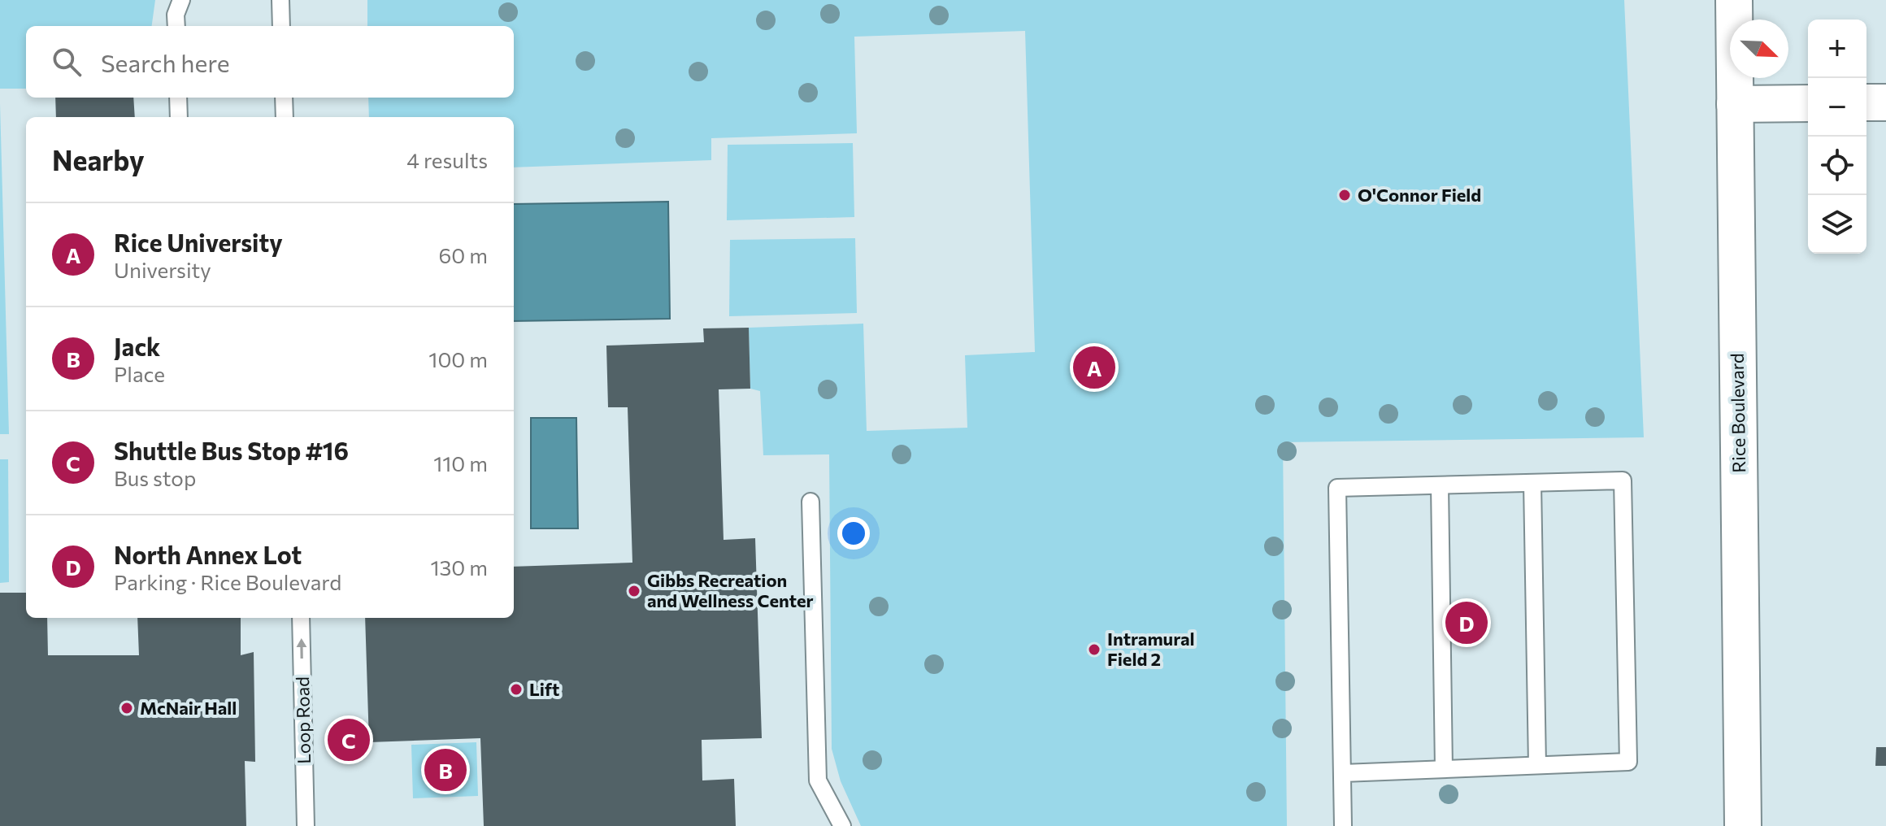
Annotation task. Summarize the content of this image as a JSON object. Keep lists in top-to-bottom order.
{
  "streets": {
    "main road": ["Rice Boulevard"],
    "lane": ["Loop Road"]
  },
  "one_way": ["Loop Road"],
  "places": [
    "O'Connor Field",
    "Gibbs Recreation and Wellness Center",
    "Intramural Field 2",
    "Lift",
    "McNair Hall"
  ],
  "north": "bottom right",
  "page": {
    "map_buttons": ["+", "−"],
    "search": "Search here",
    "heading": ["Nearby", "4 results"],
    "list": [
      {
        "mark": "A",
        "name": "Rice University",
        "note": "University",
        "value": "60 m"
      },
      {
        "mark": "B",
        "name": "Jack",
        "note": "Place",
        "value": "100 m"
      },
      {
        "mark": "C",
        "name": "Shuttle Bus Stop #16",
        "note": "Bus stop",
        "value": "110 m"
      },
      {
        "mark": "D",
        "name": "North Annex Lot",
        "note": "Parking · Rice Boulevard",
        "value": "130 m"
      }
    ],
    "pins": [
      "A",
      "D",
      "C",
      "B"
    ]
  }
}
